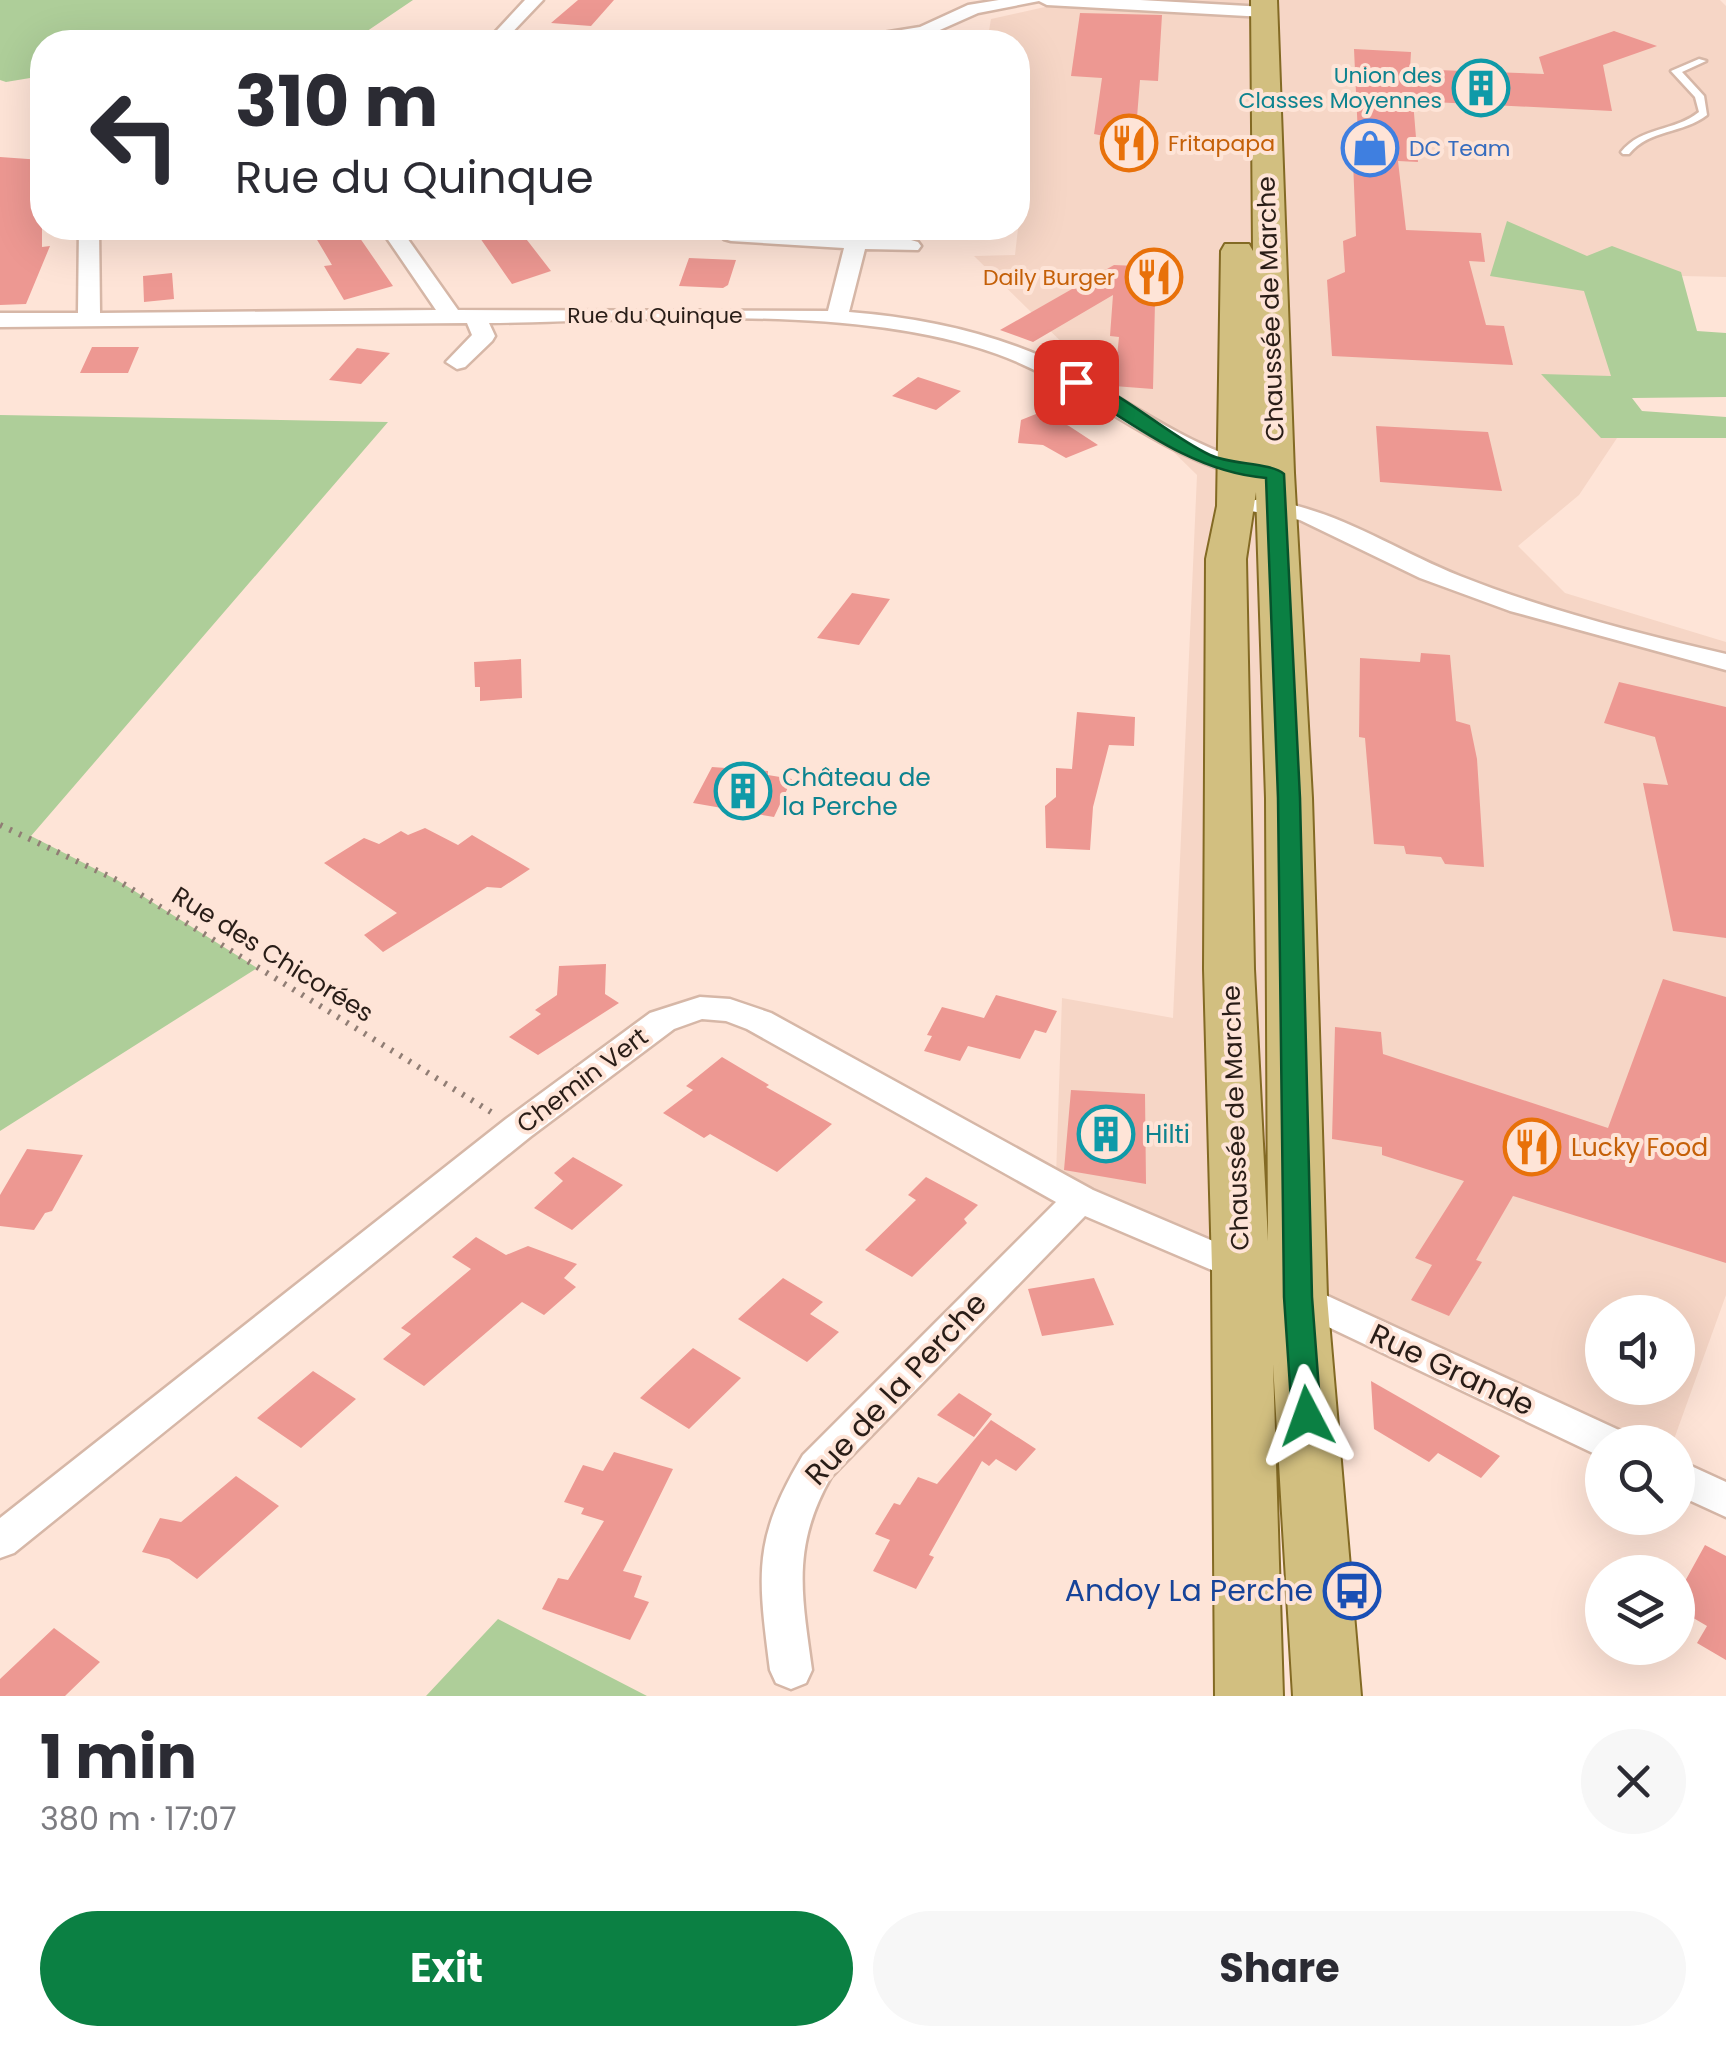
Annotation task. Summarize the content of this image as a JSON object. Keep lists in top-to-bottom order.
{
  "streets": {
    "main road": ["Chaussée de Marche"],
    "street": [
      "Rue du Quinque",
      "Chemin Vert",
      "Rue Grande",
      "Rue de la Perche"
    ],
    "path": ["Rue des Chicorées"]
  },
  "crossings": [
    ["Chaussée de Marche", "Rue du Quinque"],
    ["Chaussée de Marche", "Chemin Vert"],
    ["Chaussée de Marche", "Rue Grande"],
    ["Rue des Chicorées", "Chemin Vert"],
    ["Chemin Vert", "Rue Grande"],
    ["Chemin Vert", "Rue de la Perche"]
  ],
  "places": {
    "building": ["Union des Classes Moyennes", "Château de la Perche", "Hilti"],
    "restaurant": ["Fritapapa", "Daily Burger", "Lucky Food"],
    "shop": ["DC Team"],
    "bus stop": ["Andoy La Perche"]
  },
  "page": {
    "turn": ["310 m", "Rue du Quinque"],
    "heading": ["1 min", "380 m · 17:07"],
    "buttons": ["Exit", "Share"]
  }
}
